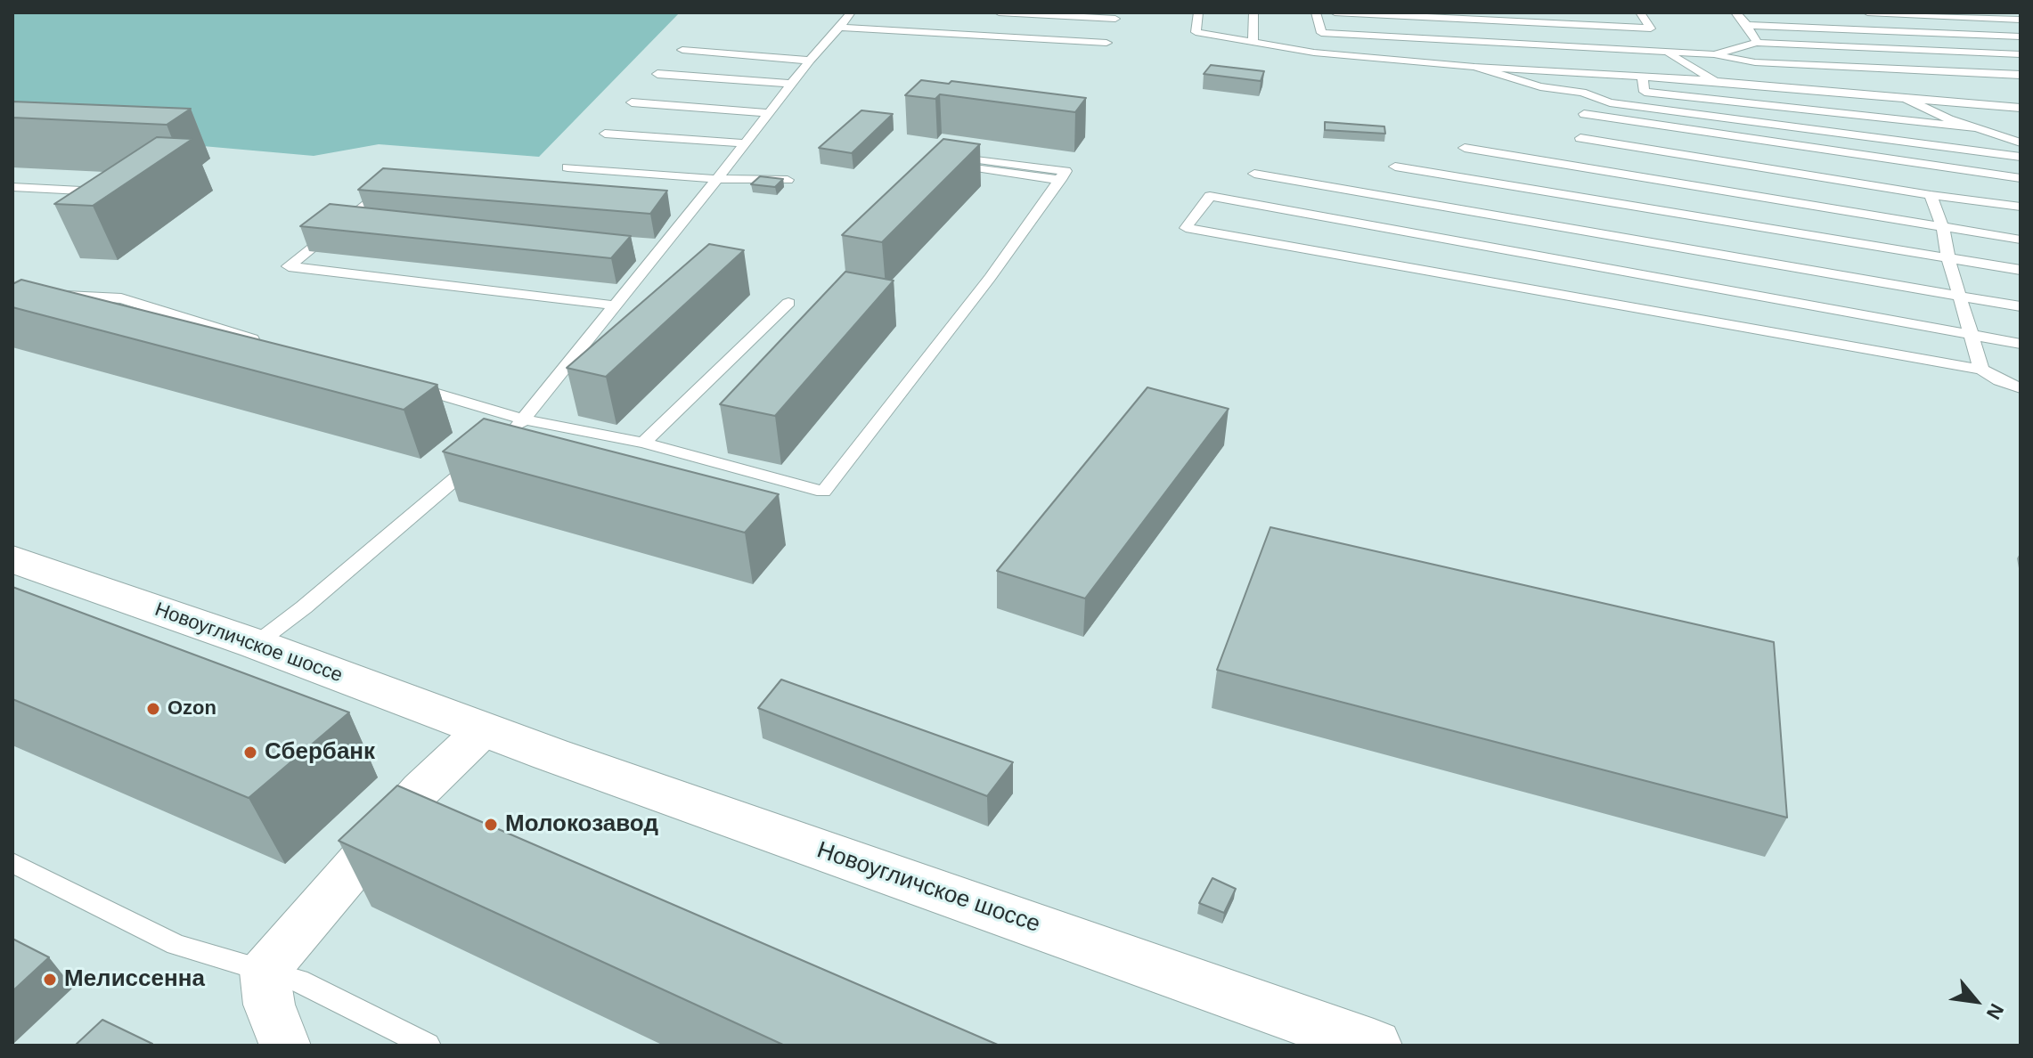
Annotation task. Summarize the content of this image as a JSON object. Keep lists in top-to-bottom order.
{
  "streets": {
    "main road": ["Новоугличское шоссе"]
  },
  "places": [
    "Ozon",
    "Сбербанк",
    "Молокозавод",
    "Мелиссенна"
  ],
  "north": "bottom right"
}
